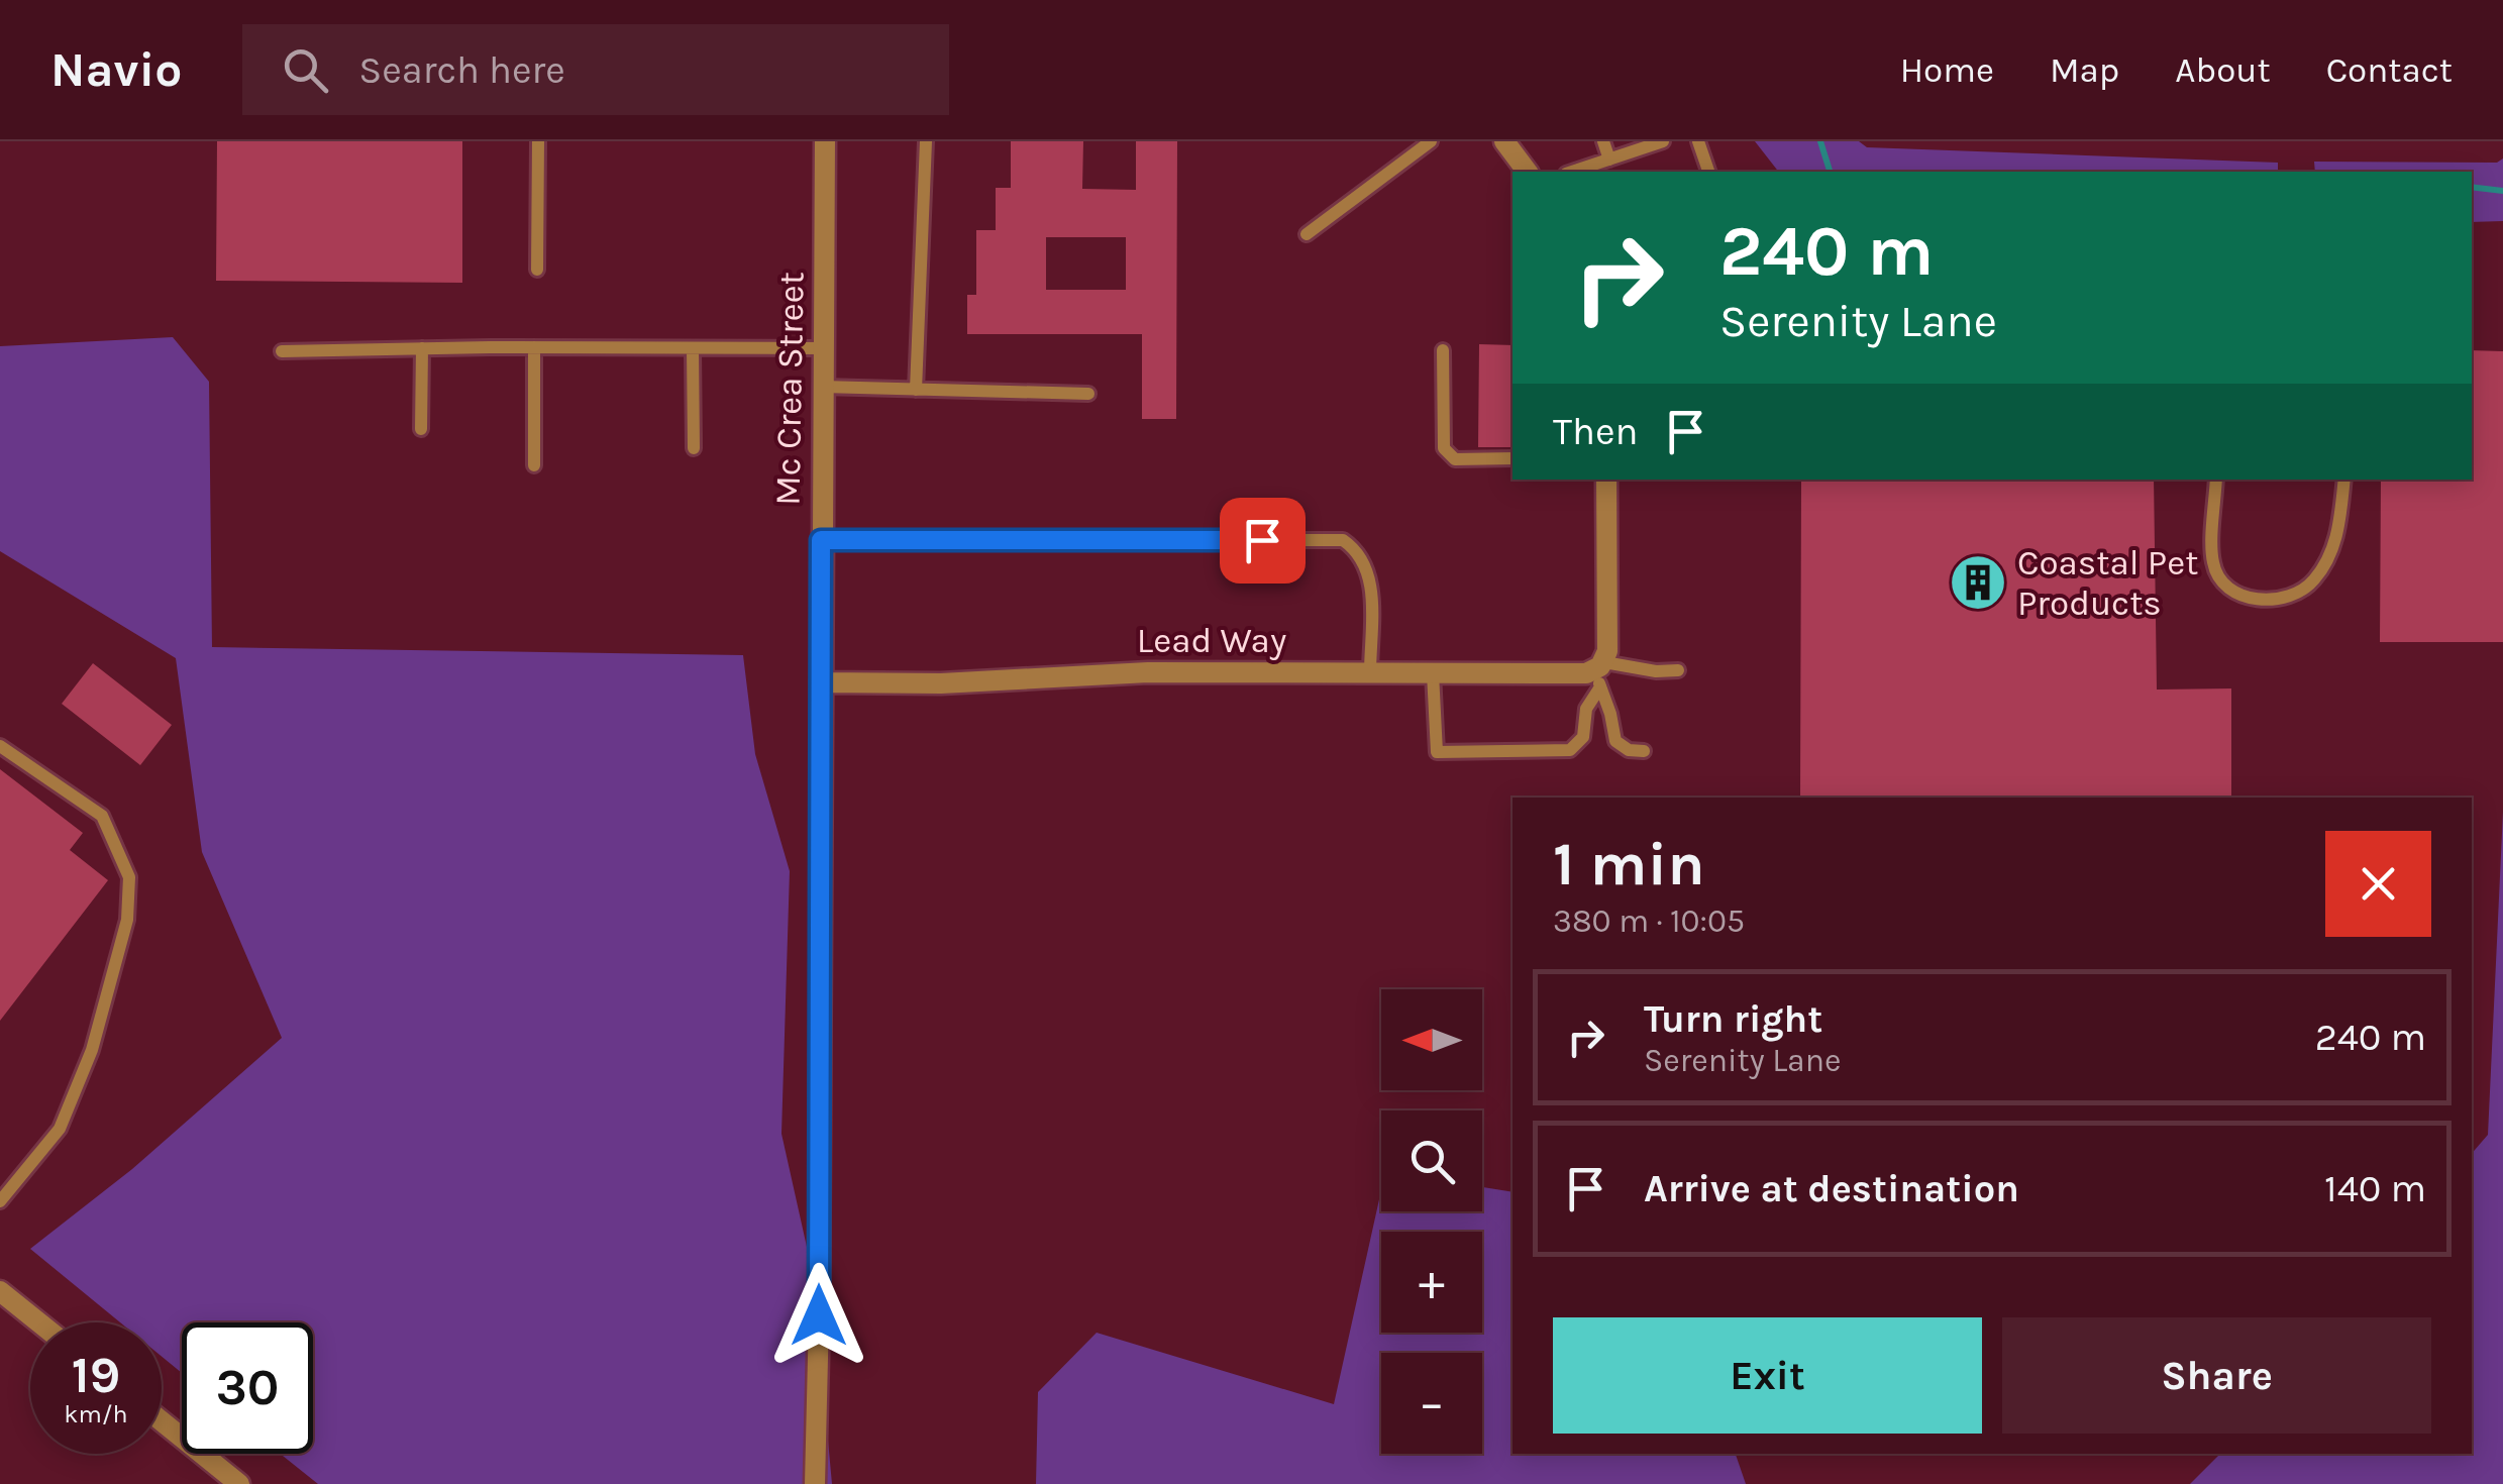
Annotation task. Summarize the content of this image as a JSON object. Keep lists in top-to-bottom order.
{
  "streets": {
    "street": ["Mc Crea Street", "Lead Way"]
  },
  "crossings": [
    ["Mc Crea Street", "Lead Way"]
  ],
  "places": {
    "building": ["Coastal Pet Products"]
  },
  "north": "left",
  "page": {
    "header": "Navio",
    "search": "Search here",
    "nav": [
      "Home",
      "Map",
      "About",
      "Contact"
    ],
    "turn": ["240 m", "Serenity Lane"],
    "then": "Then",
    "heading": ["1 min", "380 m · 10:05"],
    "list": [
      {
        "name": "Turn right",
        "note": "Serenity Lane",
        "value": "240 m"
      },
      {
        "name": "Arrive at destination",
        "value": "140 m"
      }
    ],
    "map_buttons": ["+", "−"],
    "buttons": ["Exit", "Share"],
    "speed": "19 km/h",
    "limit": "30"
  }
}
